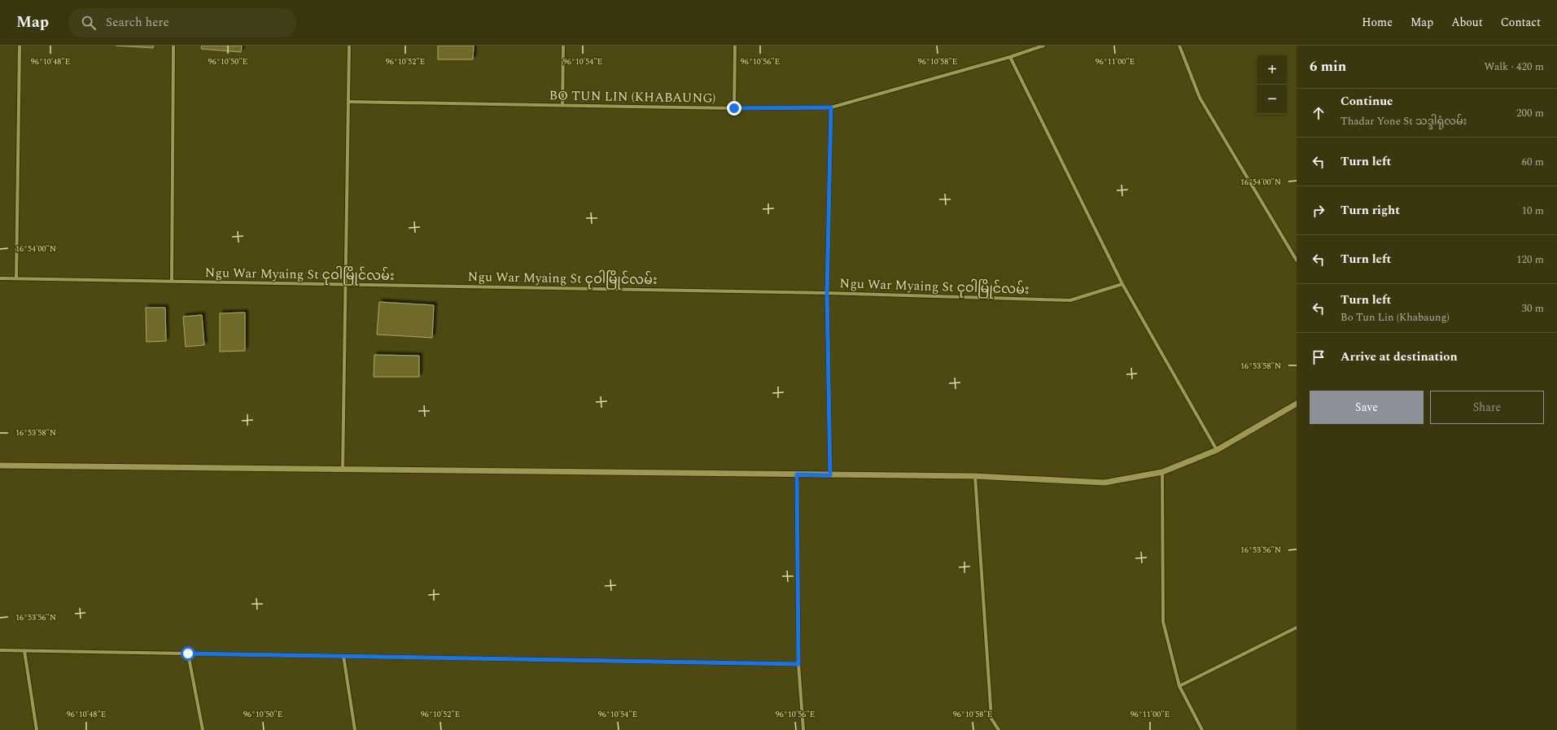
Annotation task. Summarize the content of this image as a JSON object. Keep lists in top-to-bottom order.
{
  "streets": {
    "street": ["BO TUN LIN (KHABAUNG)", "Ngu War Myaing St ငုဝါမြိုင်လမ်း"]
  },
  "page": {
    "header": "Map",
    "search": "Search here",
    "nav": [
      "Home",
      "Map",
      "About",
      "Contact"
    ],
    "heading": ["6 min", "Walk · 420 m"],
    "map_buttons": ["+", "−"],
    "list": [
      ["Continue", "Thadar Yone St သဒ္ဒါရုံလမ်း", "200 m"],
      ["Turn left", "60 m"],
      ["Turn right", "10 m"],
      ["Turn left", "120 m"],
      ["Turn left", "Bo Tun Lin (Khabaung)", "30 m"],
      "Arrive at destination"
    ],
    "buttons": ["Save", "Share"]
  },
  "coordinates": [
    "96°10'52\"E",
    "96°10'56\"E",
    "96°11'00\"E",
    "96°10'48\"E",
    "96°10'50\"E",
    "96°10'54\"E",
    "96°10'58\"E",
    "16°54'00\"N",
    "16°53'58\"N",
    "16°53'56\"N"
  ]
}
